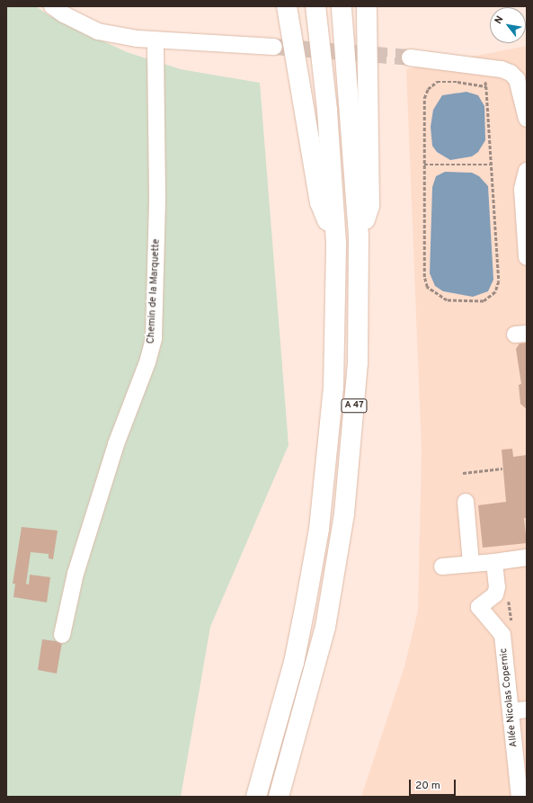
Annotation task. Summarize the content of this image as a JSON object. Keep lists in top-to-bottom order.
{
  "streets": {
    "highway": ["A 47"],
    "street": ["Chemin de la Marquette", "Allée Nicolas Copernic"]
  },
  "scale_bar": "20 m",
  "north": "top left"
}
